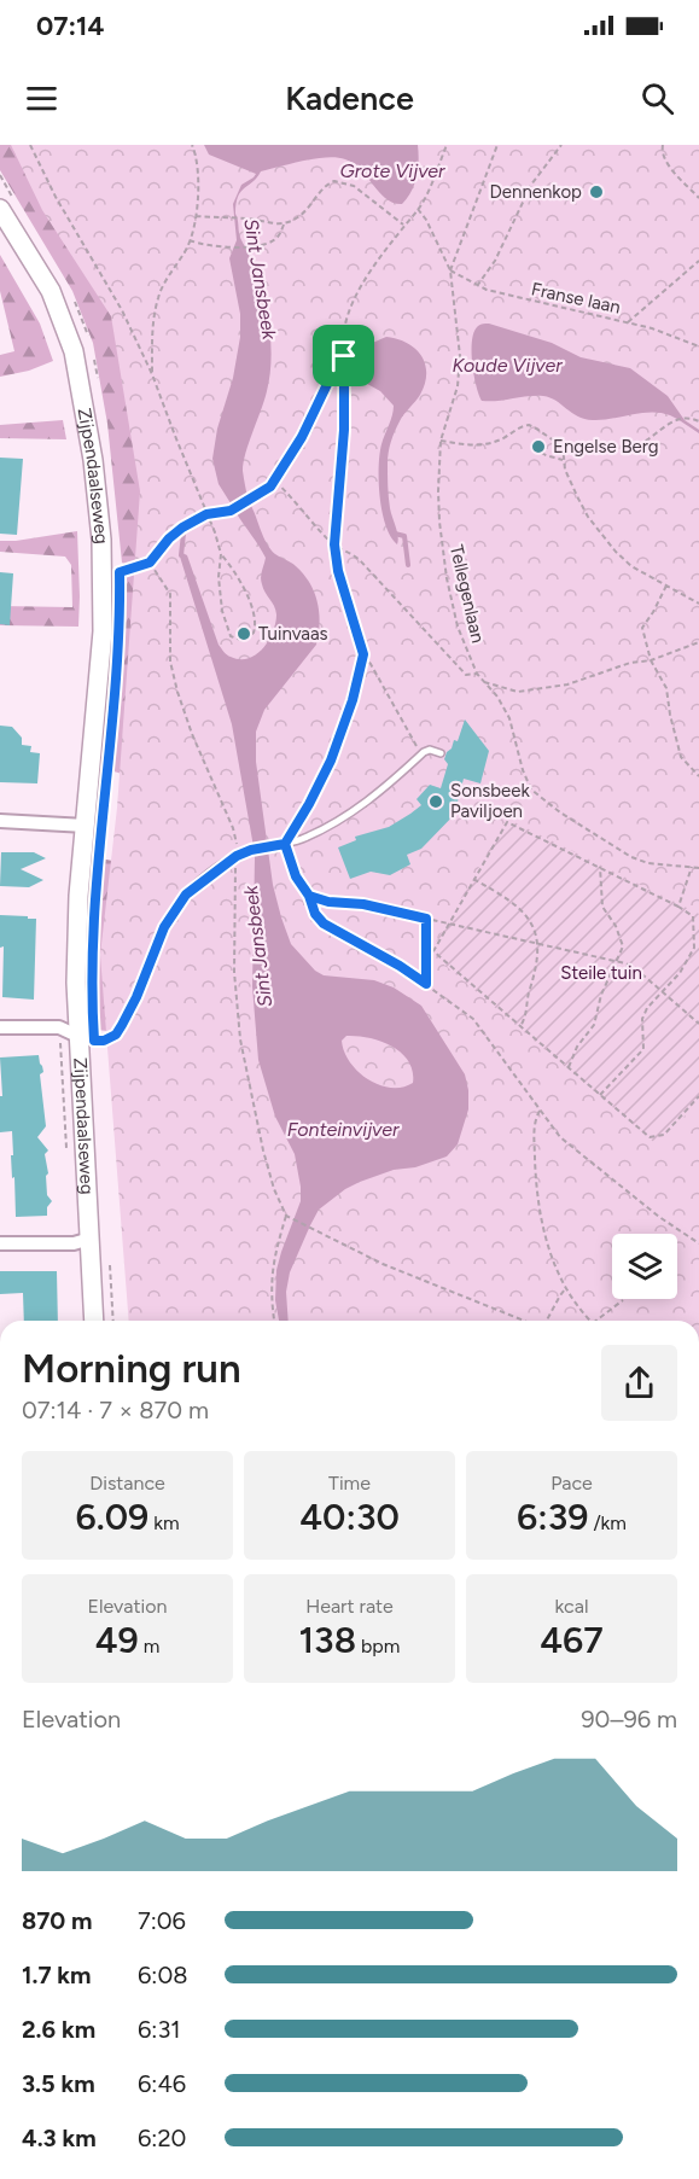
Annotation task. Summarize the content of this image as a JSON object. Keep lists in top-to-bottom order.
{
  "streets": {
    "main road": ["Zijpendaalseweg"],
    "path": ["Franse laan", "Tellegenlaan"]
  },
  "crossings": [
    ["Franse laan", "Tellegenlaan"]
  ],
  "water": [
    "Grote Vijver",
    "Sint Jansbeek",
    "Koude Vijver",
    "Fonteinvijver"
  ],
  "parks": ["Steile tuin"],
  "places": [
    "Dennenkop",
    "Engelse Berg",
    "Tuinvaas",
    "Sonsbeek Paviljoen"
  ],
  "page": {
    "status": "07:14",
    "header": "Kadence",
    "heading": ["Morning run", "07:14 · 7 × 870 m"],
    "stats": [
      ["Distance", "6.09 km"],
      ["Time", "40:30"],
      ["Pace", "6:39 /km"],
      ["Elevation", "49 m"],
      ["Heart rate", "138 bpm"],
      ["kcal", "467"]
    ],
    "chart": ["Elevation", "90–96 m"],
    "list": [
      {
        "name": "870 m",
        "note": "7:06"
      },
      {
        "name": "1.7 km",
        "note": "6:08"
      },
      {
        "name": "2.6 km",
        "note": "6:31"
      },
      {
        "name": "3.5 km",
        "note": "6:46"
      },
      {
        "name": "4.3 km",
        "note": "6:20"
      }
    ]
  }
}
